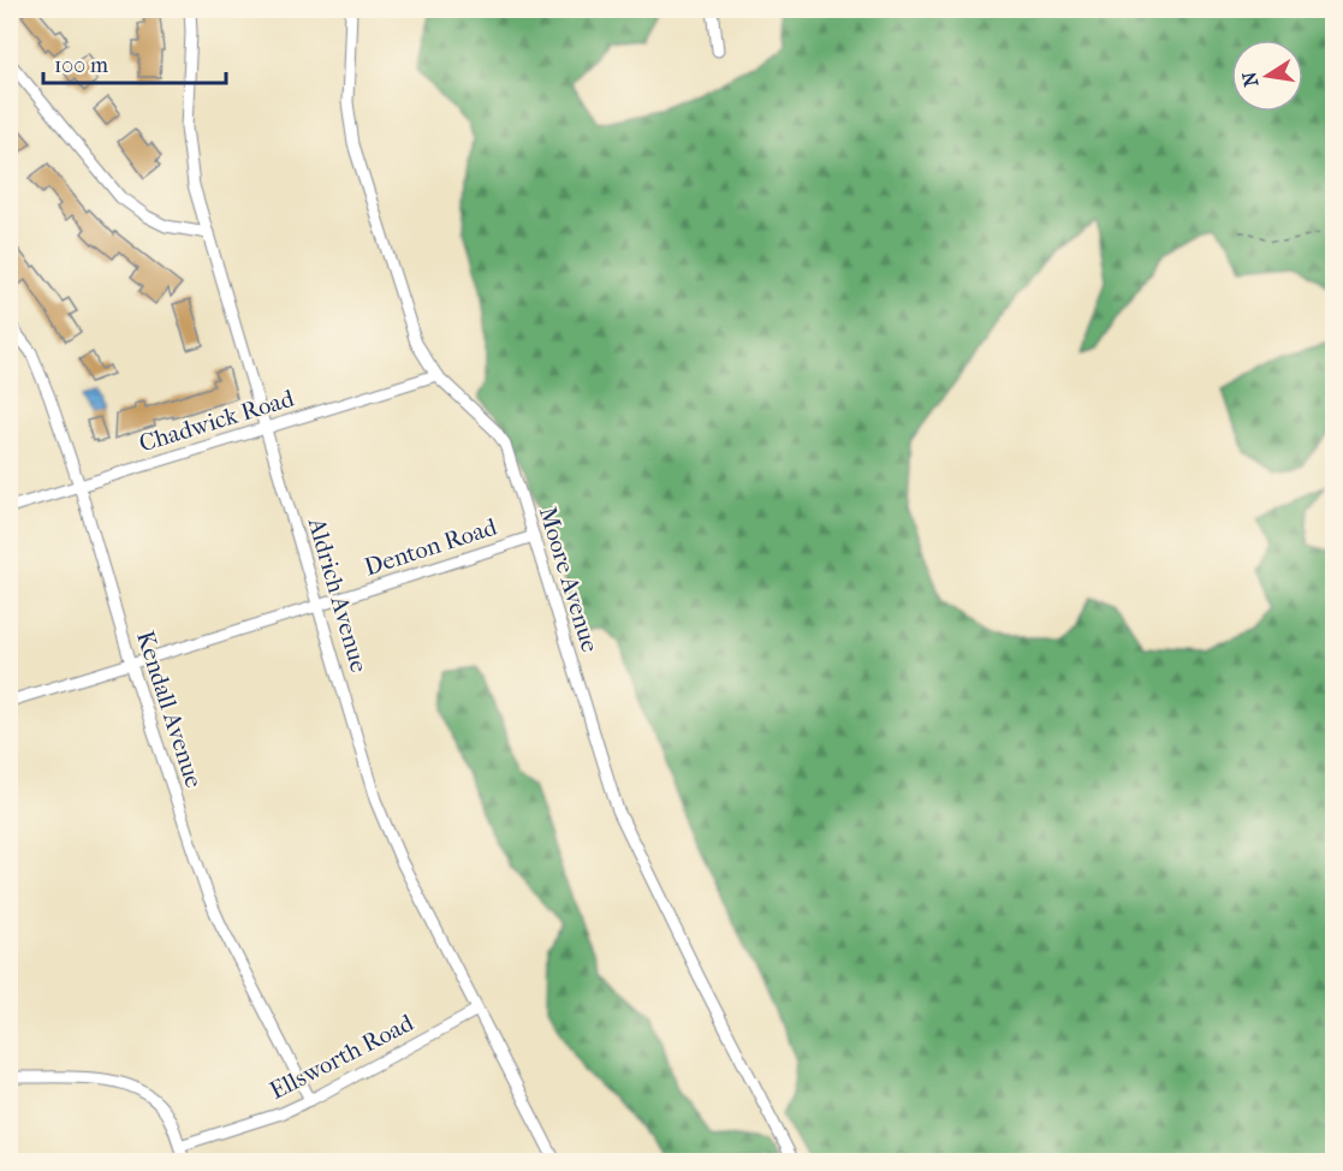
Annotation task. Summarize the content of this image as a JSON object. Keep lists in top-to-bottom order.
{
  "streets": {
    "street": [
      "Chadwick Road",
      "Denton Road",
      "Moore Avenue",
      "Aldrich Avenue",
      "Kendall Avenue",
      "Ellsworth Road"
    ]
  },
  "crossings": [
    ["Chadwick Road", "Moore Avenue"],
    ["Chadwick Road", "Aldrich Avenue"],
    ["Chadwick Road", "Kendall Avenue"],
    ["Denton Road", "Moore Avenue"],
    ["Denton Road", "Aldrich Avenue"],
    ["Denton Road", "Kendall Avenue"],
    ["Aldrich Avenue", "Ellsworth Road"],
    ["Kendall Avenue", "Ellsworth Road"]
  ],
  "scale_bar": "100 m",
  "north": "left"
}
